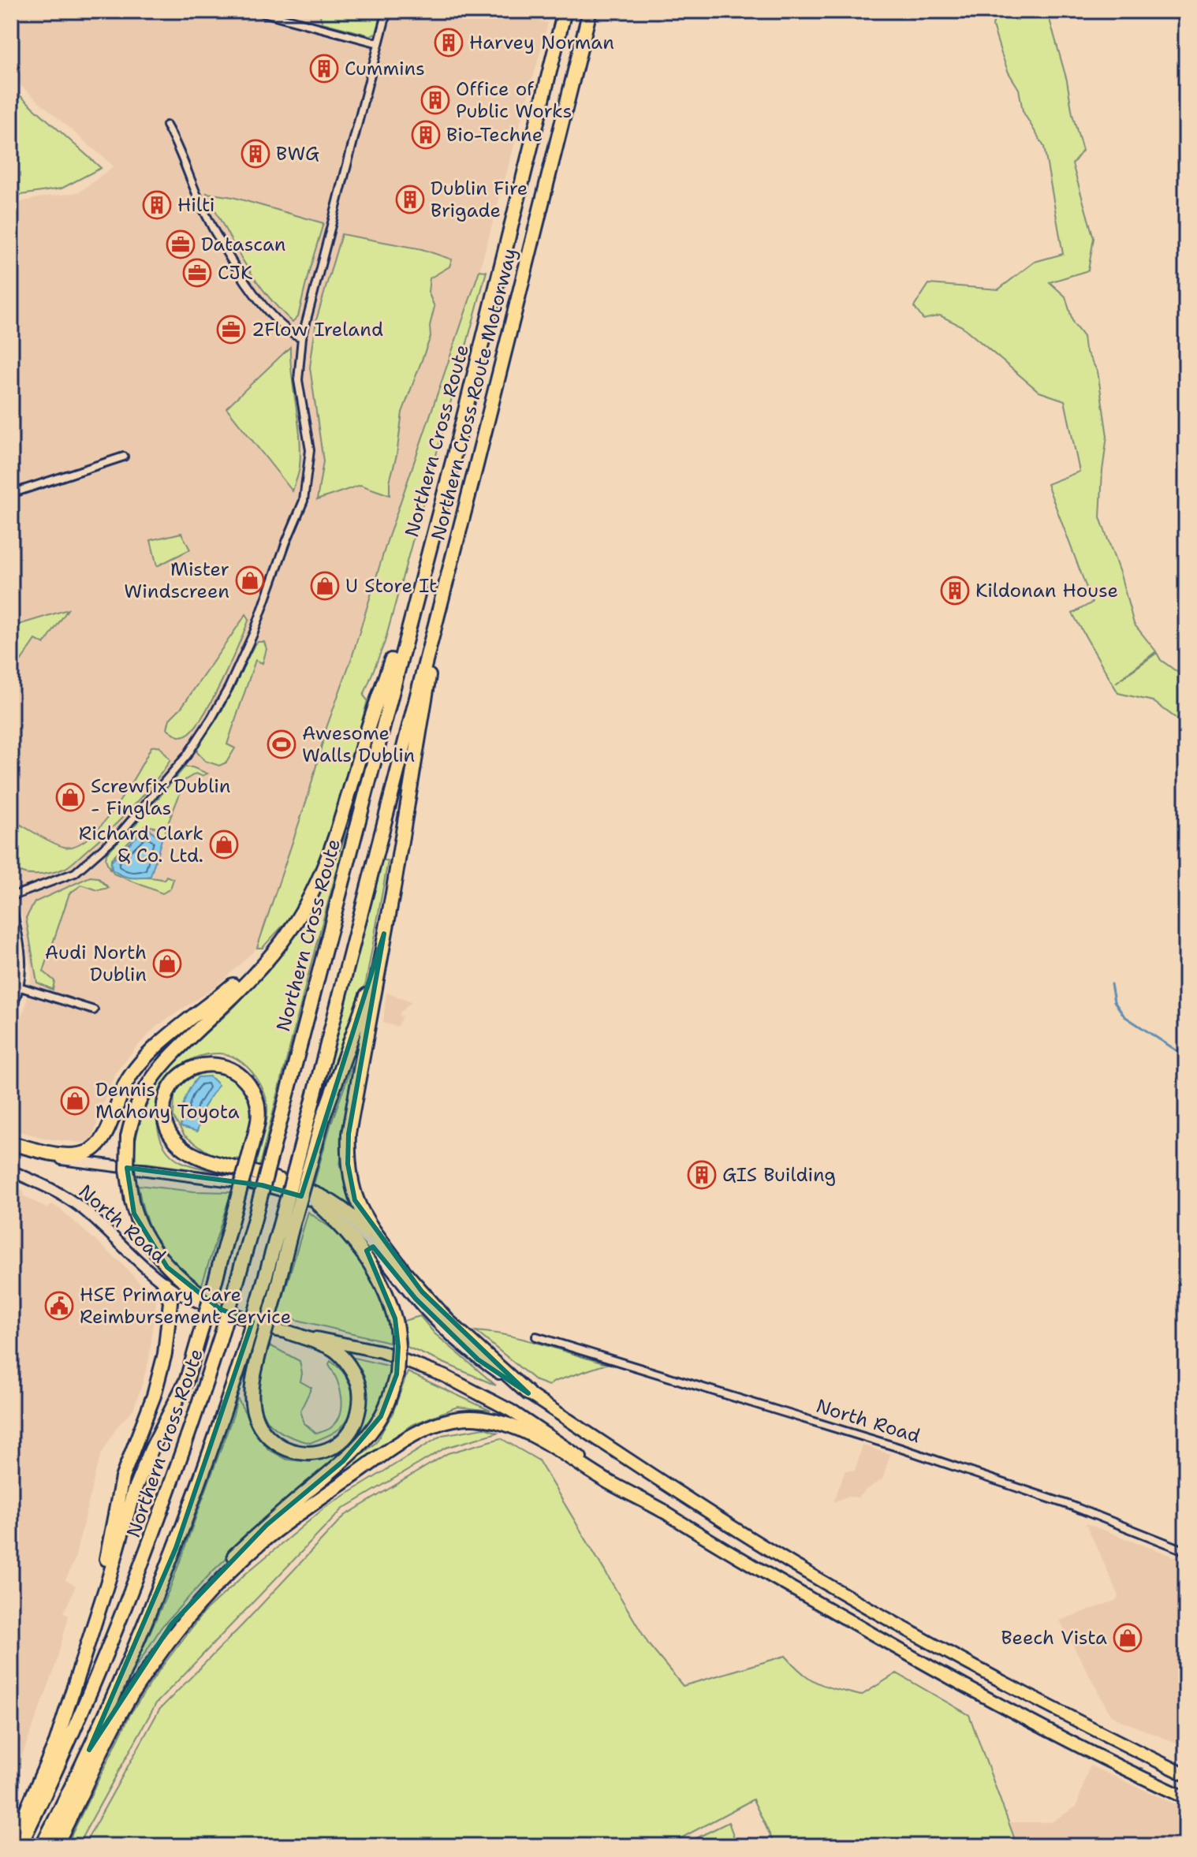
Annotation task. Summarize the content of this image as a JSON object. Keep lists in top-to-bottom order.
{
  "streets": {
    "highway": ["Northern Cross Route Motorway", "Northern Cross Route", "North Road"]
  },
  "places": {
    "building": [
      "Harvey Norman",
      "Cummins",
      "Office of Public Works",
      "Bio-Techne",
      "BWG",
      "Dublin Fire Brigade",
      "Hilti",
      "Kildonan House",
      "GIS Building"
    ],
    "office": ["Datascan", "CJK", "2Flow Ireland"],
    "shop": [
      "Mister Windscreen",
      "U Store It",
      "Screwfix Dublin - Finglas",
      "Richard Clark & Co. Ltd.",
      "Audi North Dublin",
      "Dennis Mahony Toyota",
      "Beech Vista"
    ],
    "sports": ["Awesome Walls Dublin"],
    "public building": ["HSE Primary Care Reimbursement Service"]
  }
}
